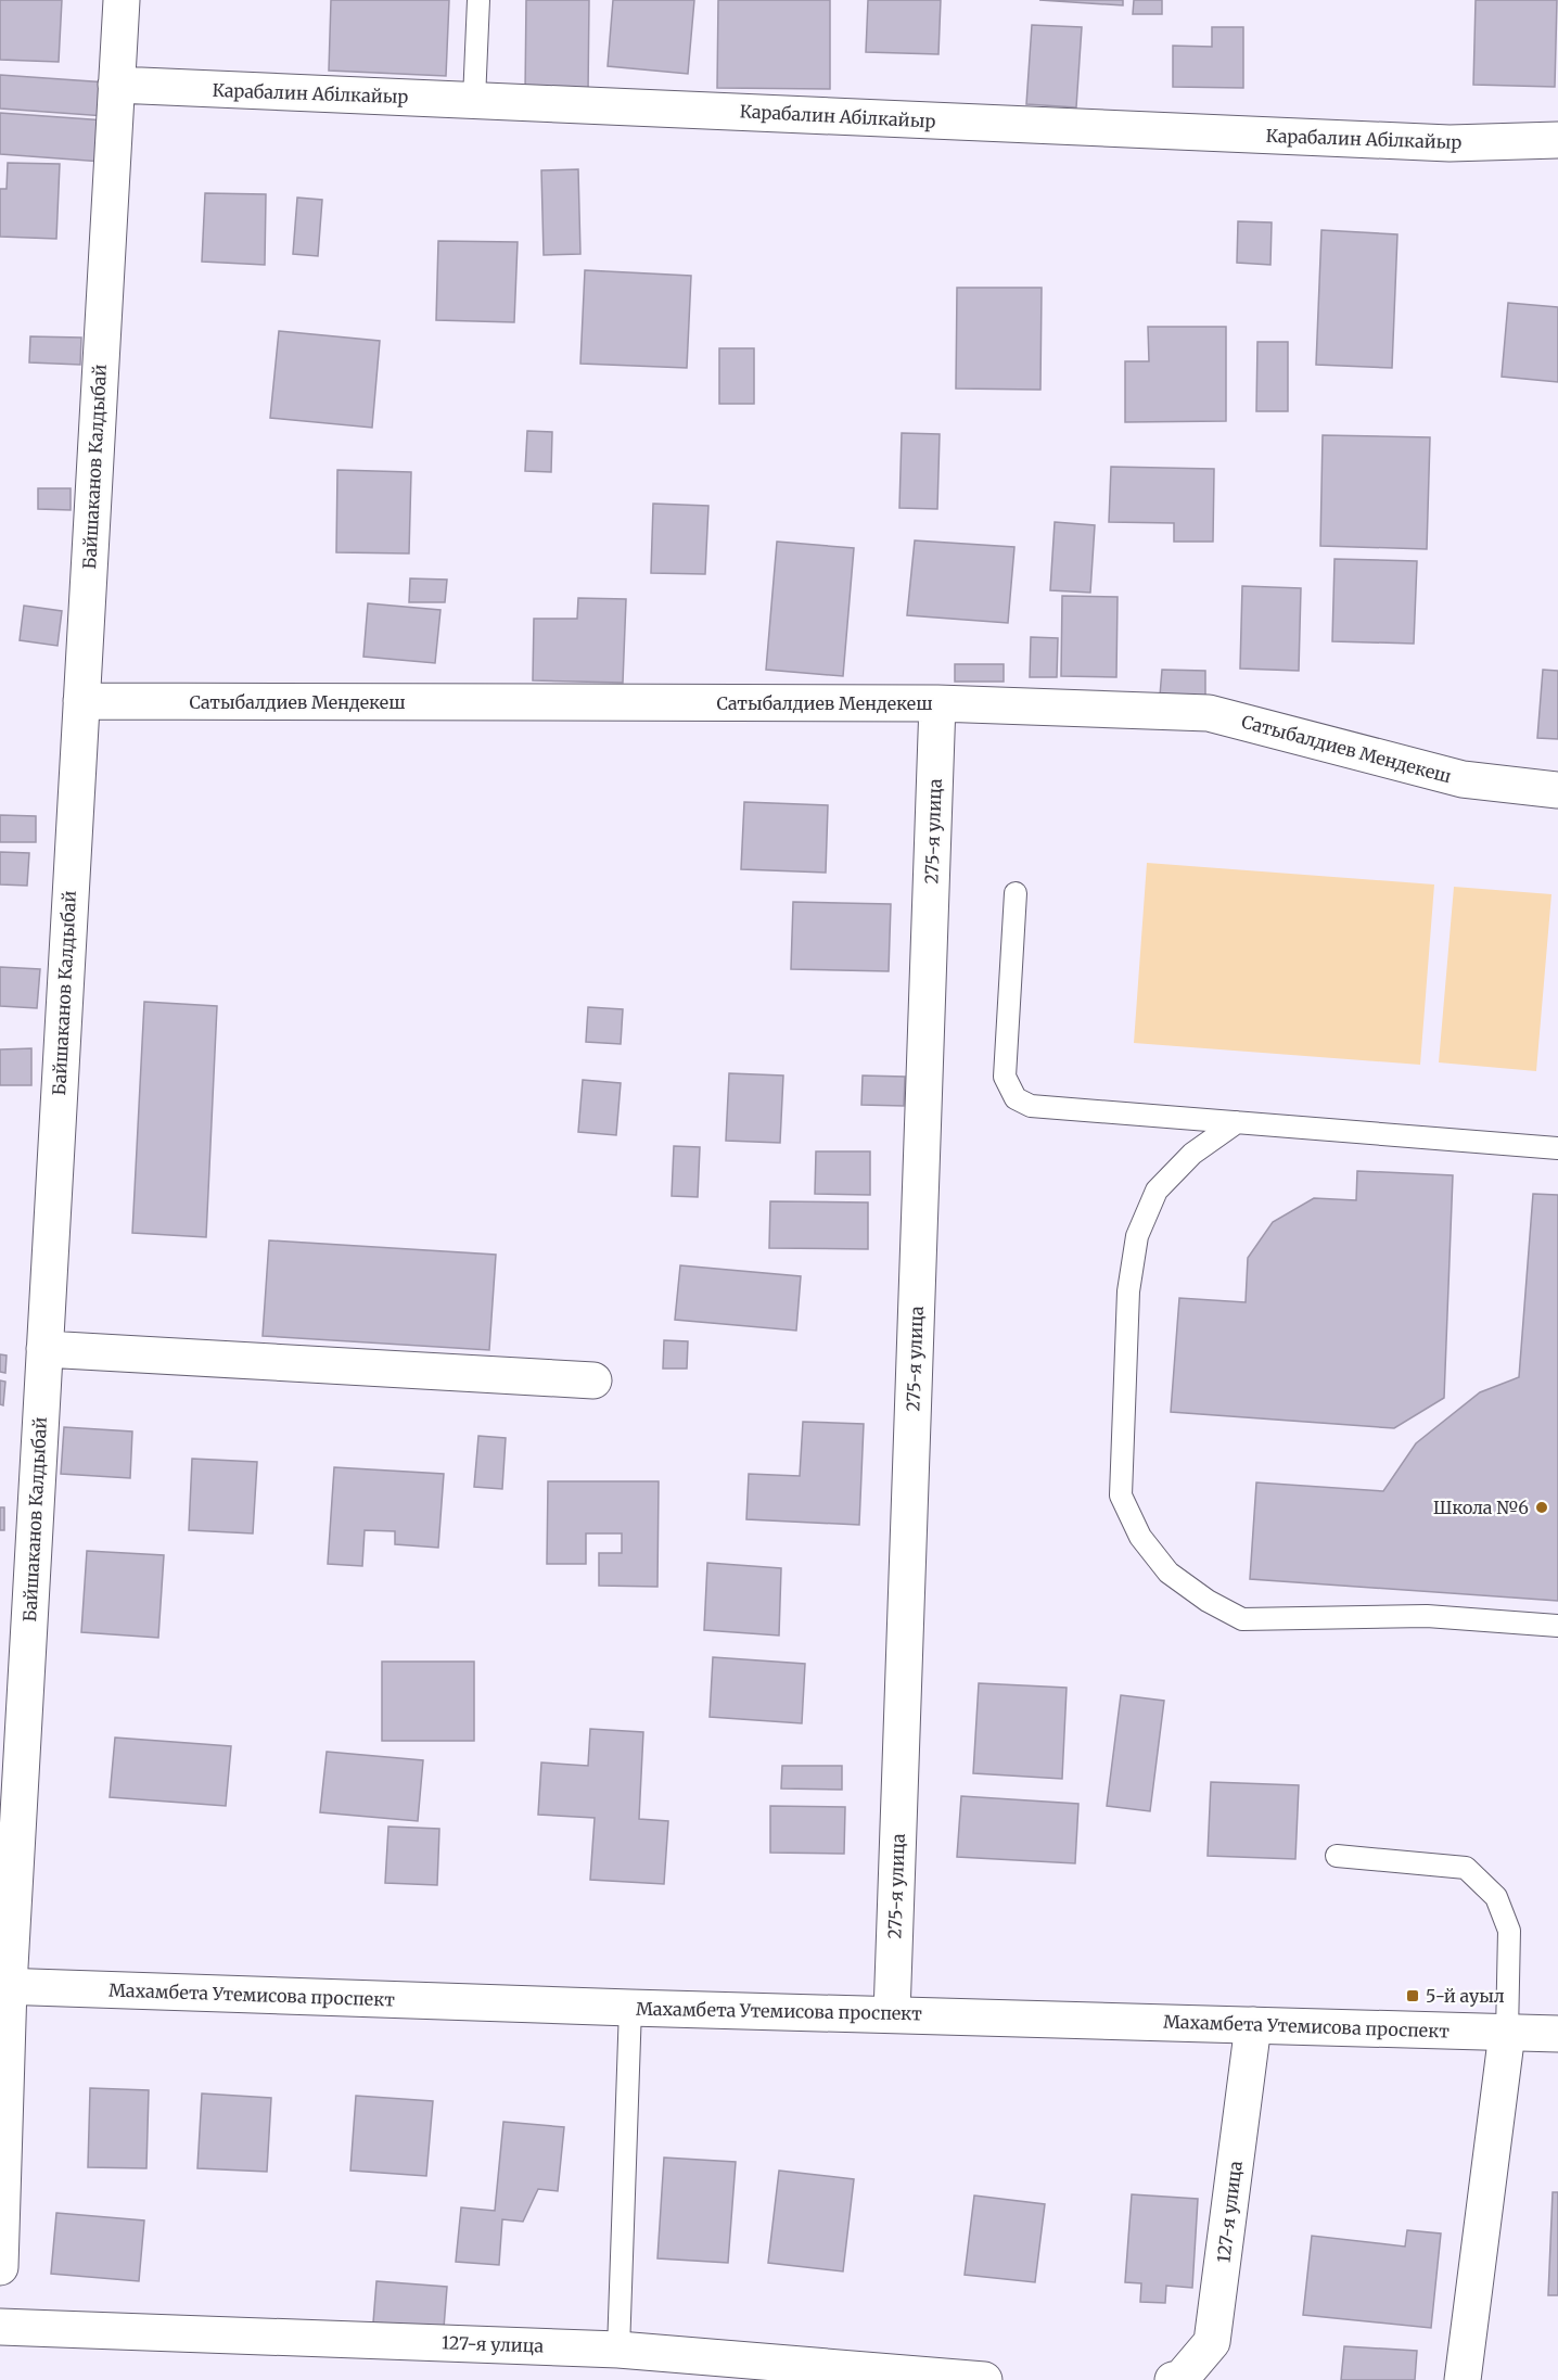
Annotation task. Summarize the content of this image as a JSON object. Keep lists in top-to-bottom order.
{
  "streets": {
    "street": [
      "Карабалин Абілкайыр",
      "Байшаканов Калдыбай",
      "Сатыбалдиев Мендекеш",
      "275-я улица",
      "Махамбета Утемисова проспект",
      "127-я улица"
    ]
  },
  "crossings": [
    ["Карабалин Абілкайыр", "Байшаканов Калдыбай"],
    ["Байшаканов Калдыбай", "Сатыбалдиев Мендекеш"],
    ["Байшаканов Калдыбай", "Махамбета Утемисова проспект"],
    ["Сатыбалдиев Мендекеш", "275-я улица"],
    ["275-я улица", "Махамбета Утемисова проспект"],
    ["Махамбета Утемисова проспект", "127-я улица"]
  ],
  "places": {
    "other": ["Школа №6"],
    "transit": ["5-й ауыл"]
  }
}
